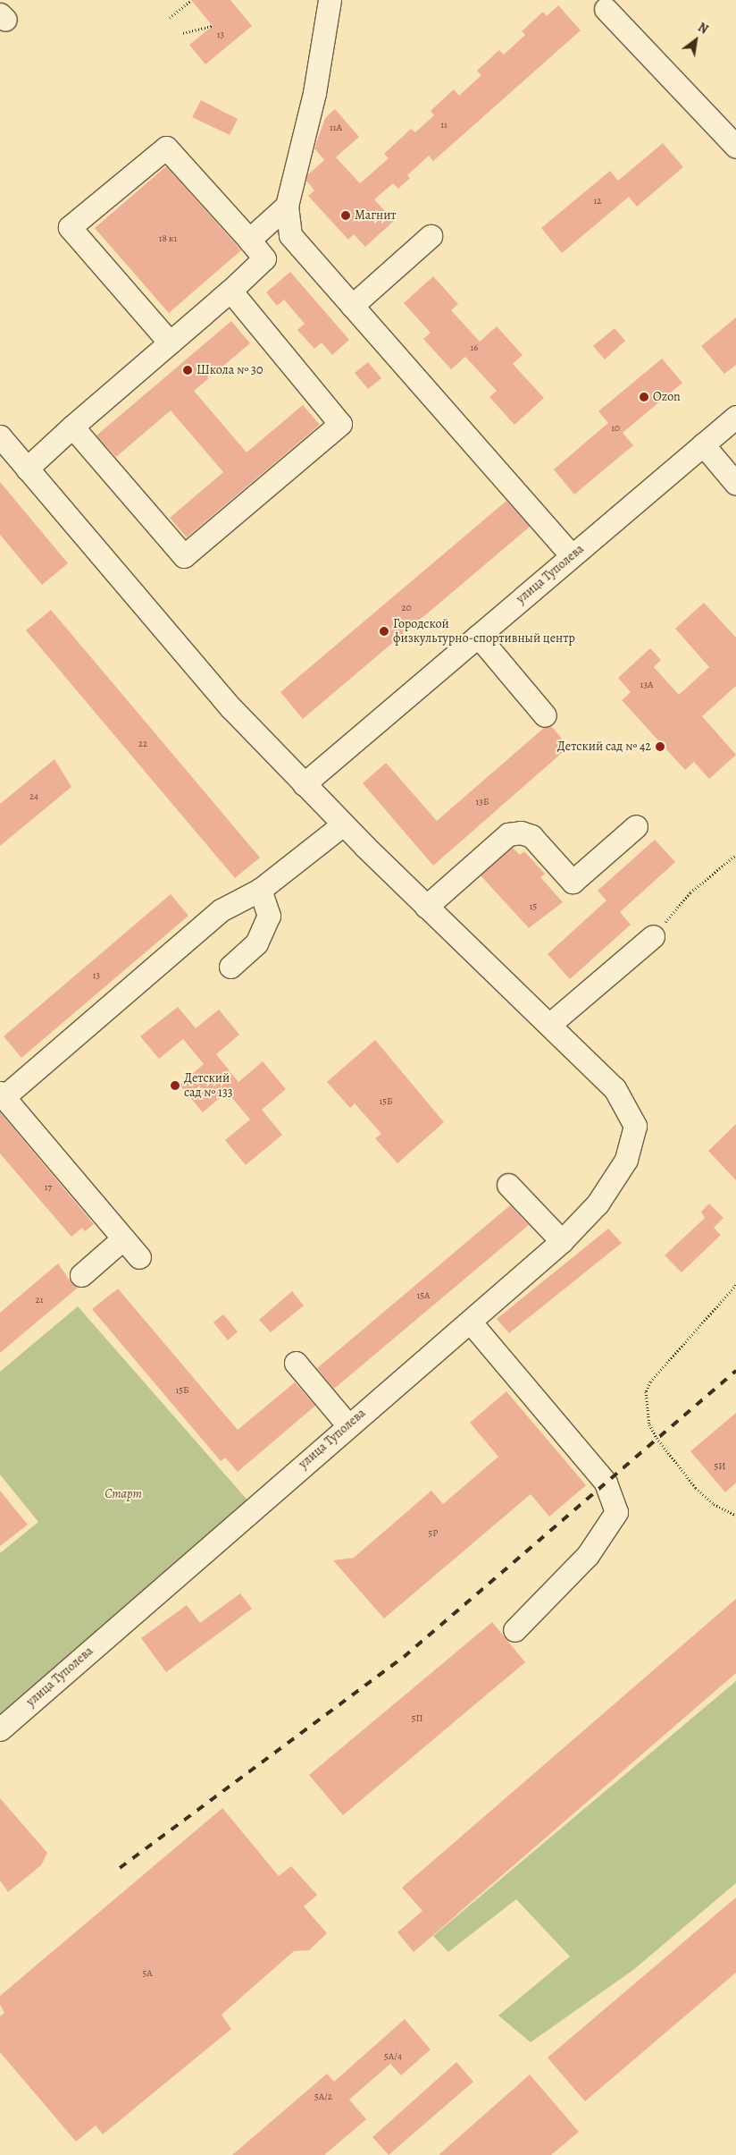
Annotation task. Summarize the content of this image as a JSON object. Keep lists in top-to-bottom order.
{
  "streets": {
    "street": ["улица Туполева"]
  },
  "parks": ["Старт"],
  "places": [
    "Магнит",
    "Школа № 30",
    "Ozon",
    "Городской физкультурно-спортивный центр",
    "Детский сад № 42",
    "Детский сад № 133"
  ],
  "house_numbers": [
    "13",
    "11",
    "11А",
    "12",
    "18 к1",
    "16",
    "10",
    "20",
    "13А",
    "22",
    "24",
    "13Б",
    "15",
    "13",
    "15Б",
    "17",
    "15А",
    "21",
    "15Б",
    "5И",
    "5Р",
    "5П",
    "5А",
    "5А/4",
    "5А/2"
  ],
  "north": "top right"
}
